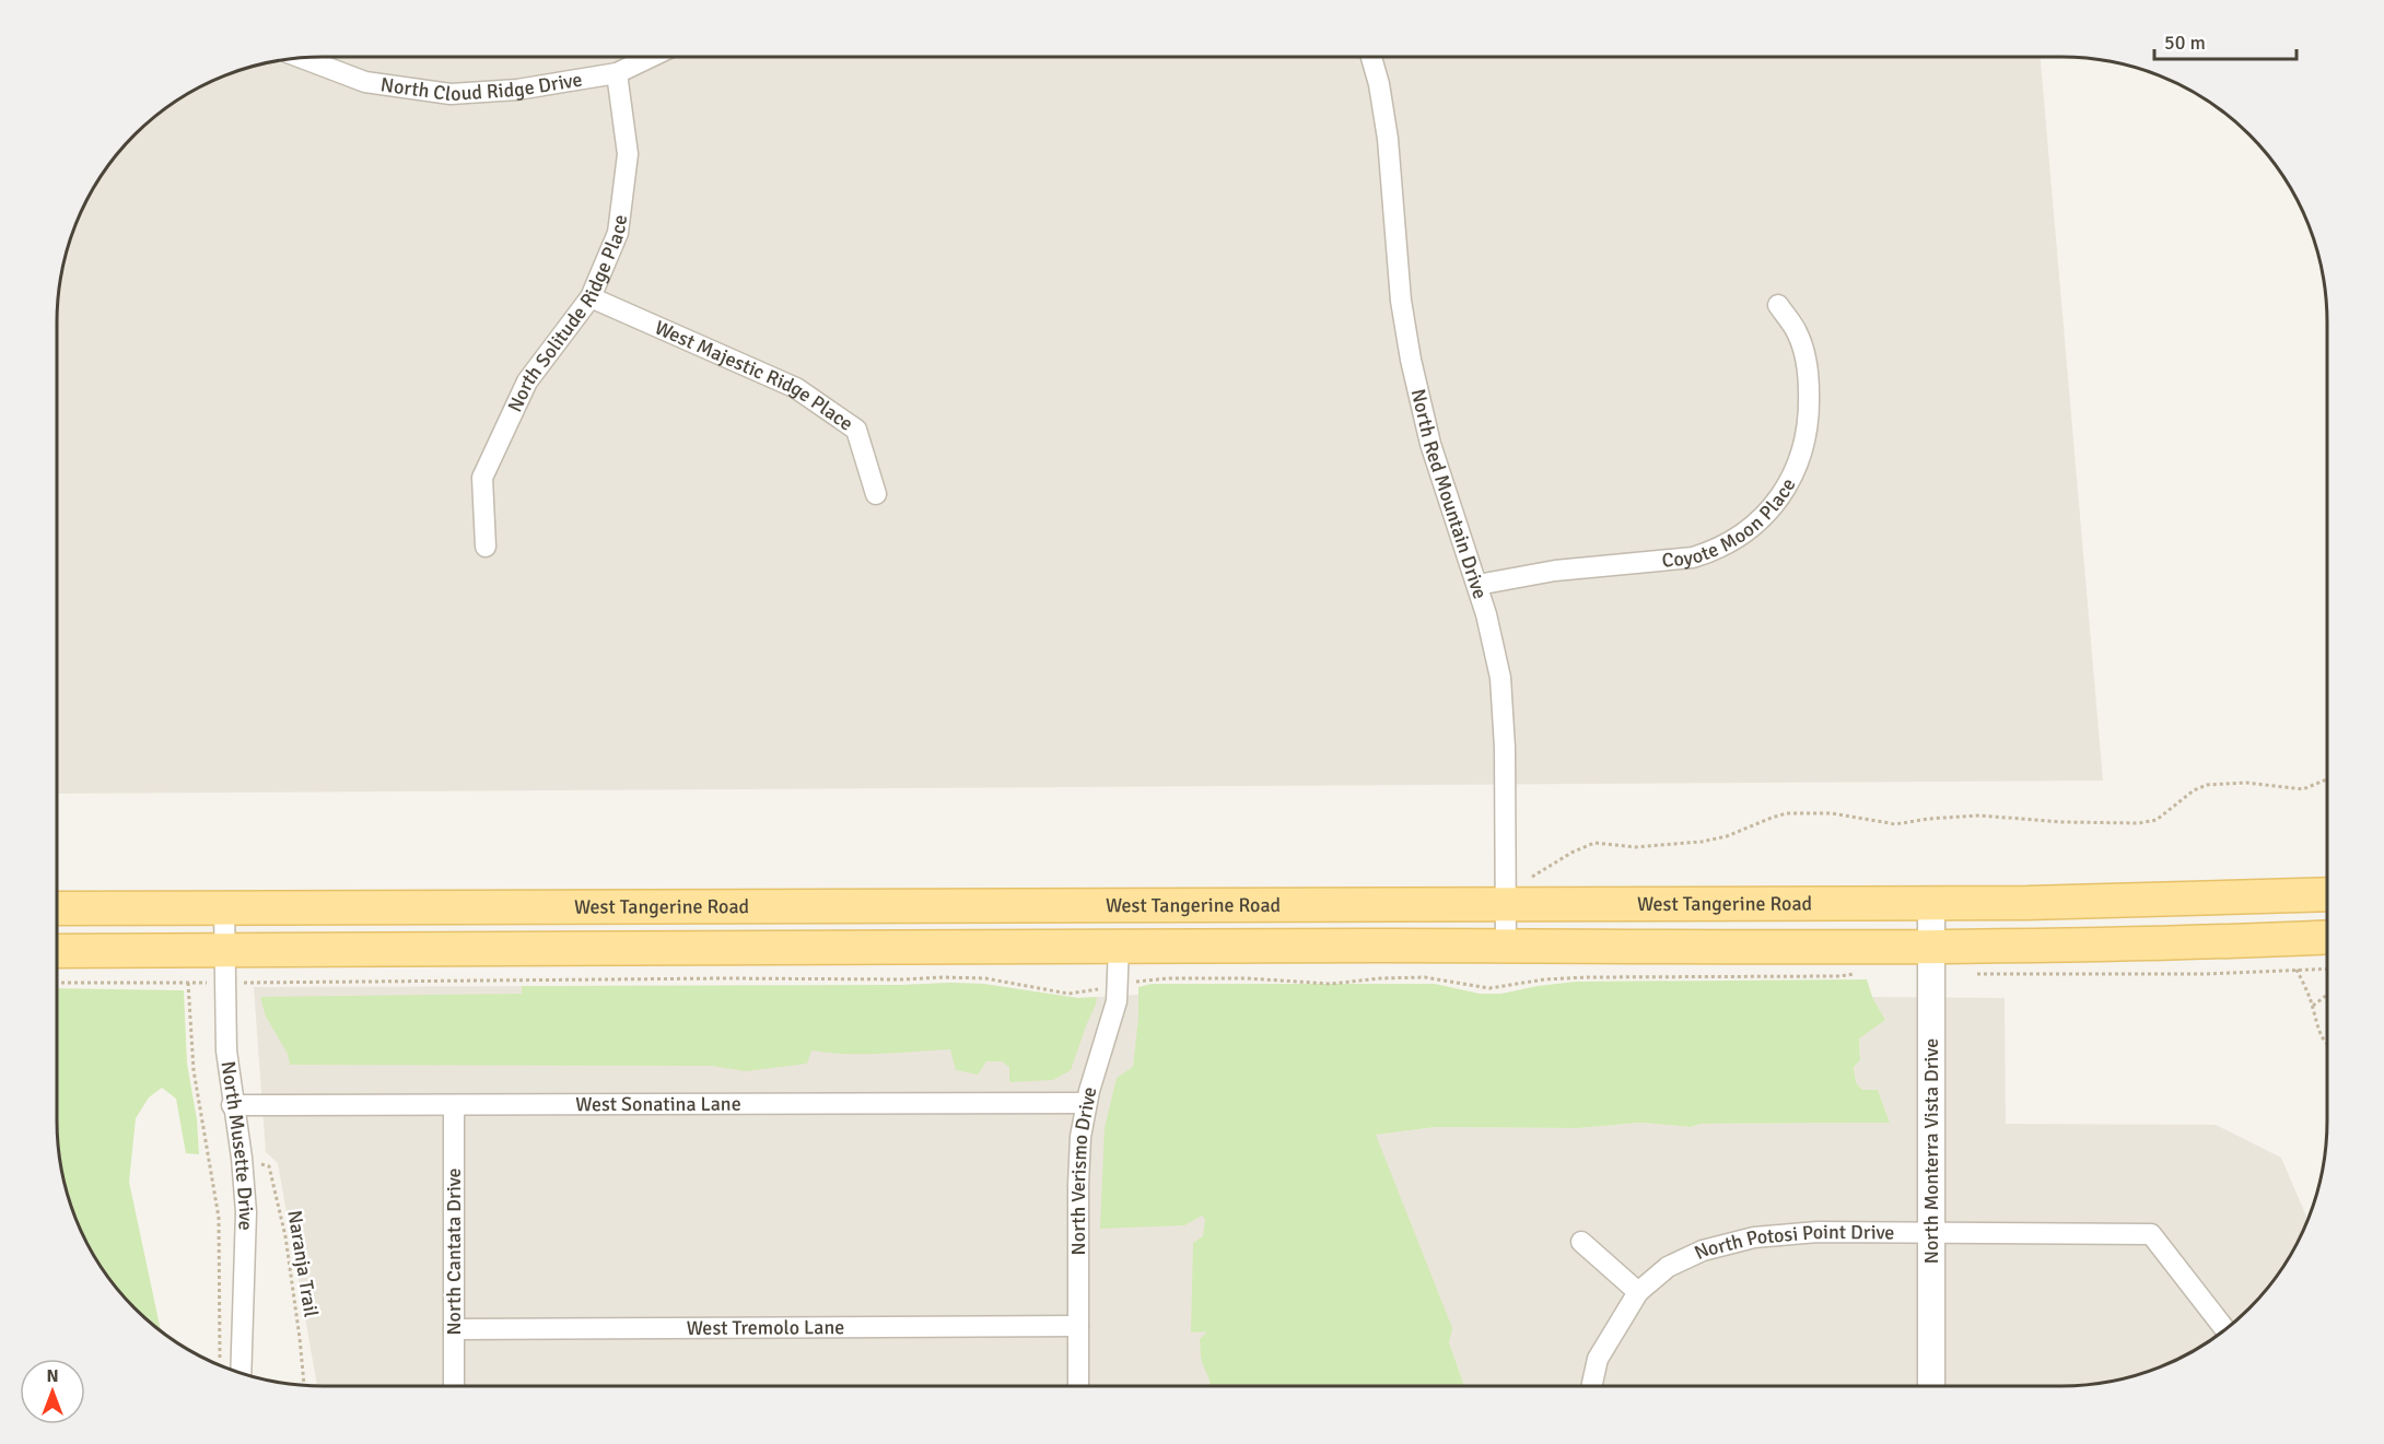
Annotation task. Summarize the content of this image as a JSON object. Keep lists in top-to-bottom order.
{
  "streets": {
    "main road": ["West Tangerine Road"],
    "street": [
      "North Cloud Ridge Drive",
      "North Solitude Ridge Place",
      "West Majestic Ridge Place",
      "North Red Mountain Drive",
      "Coyote Moon Place",
      "West Sonatina Lane",
      "North Musette Drive",
      "North Monterra Vista Drive",
      "North Verismo Drive",
      "North Potosi Point Drive",
      "North Cantata Drive",
      "West Tremolo Lane"
    ],
    "path": ["Naranja Trail"]
  },
  "crossings": [
    ["North Cloud Ridge Drive", "North Solitude Ridge Place"],
    ["North Solitude Ridge Place", "West Majestic Ridge Place"],
    ["North Red Mountain Drive", "Coyote Moon Place"],
    ["North Red Mountain Drive", "West Tangerine Road"],
    ["West Tangerine Road", "North Musette Drive"],
    ["West Tangerine Road", "North Monterra Vista Drive"],
    ["West Sonatina Lane", "North Musette Drive"],
    ["West Sonatina Lane", "North Verismo Drive"],
    ["West Sonatina Lane", "North Cantata Drive"],
    ["North Musette Drive", "Naranja Trail"],
    ["North Monterra Vista Drive", "North Potosi Point Drive"],
    ["North Verismo Drive", "West Tremolo Lane"],
    ["North Cantata Drive", "West Tremolo Lane"]
  ],
  "scale_bar": "50 m",
  "north": "top"
}
